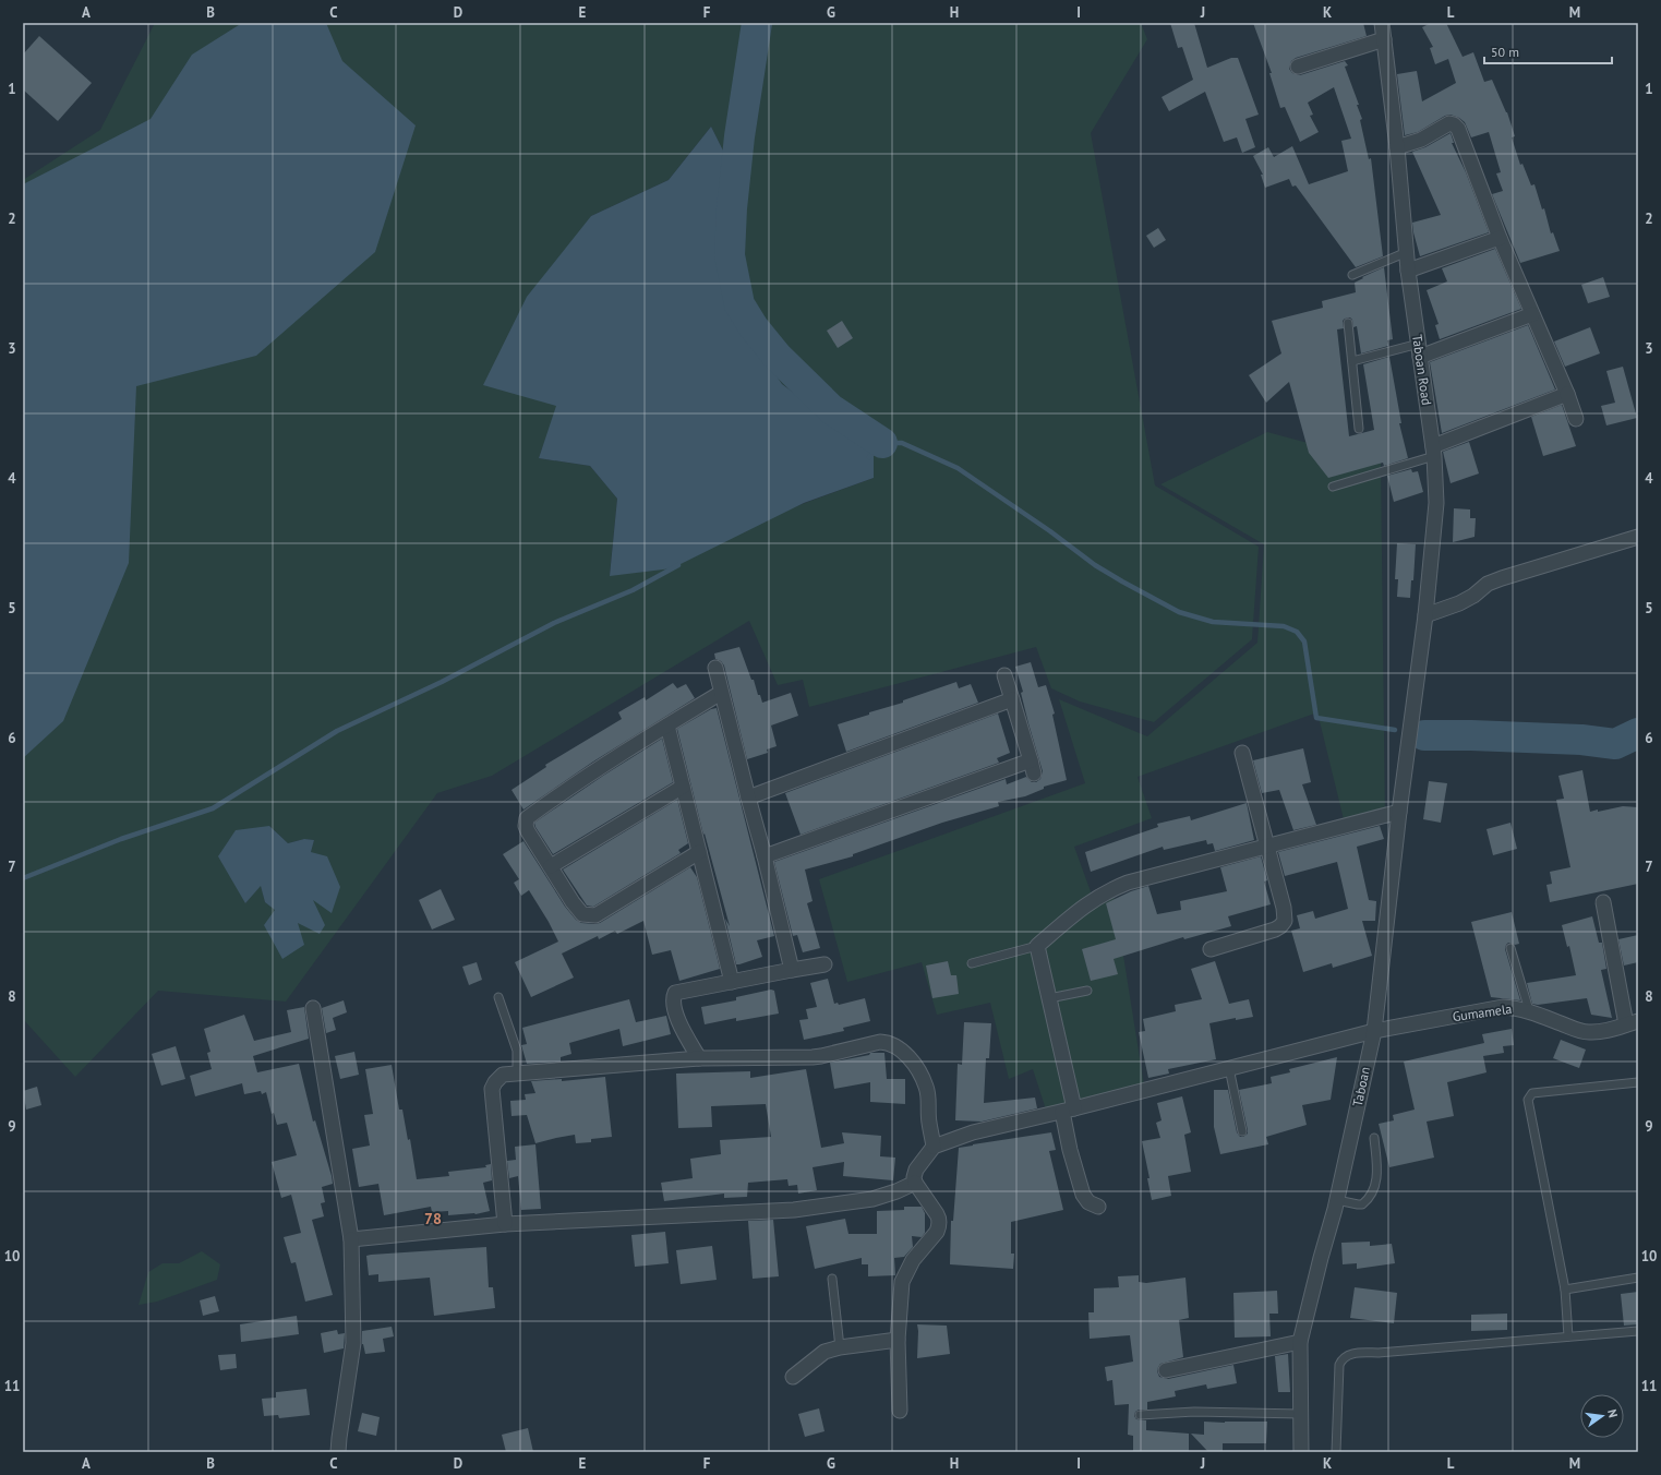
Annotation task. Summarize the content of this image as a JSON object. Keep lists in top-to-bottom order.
{
  "streets": {
    "street": ["Taboan Road", "Gumamela", "Taboan"]
  },
  "crossings": [
    ["Taboan Road", "Taboan"],
    ["Gumamela", "Taboan"]
  ],
  "districts": ["78"],
  "scale_bar": "50 m",
  "north": "right",
  "grid": {
    "columns": [
      "A",
      "B",
      "C",
      "D",
      "E",
      "F",
      "G",
      "H",
      "I",
      "J",
      "K",
      "L",
      "M"
    ],
    "rows": [
      "1",
      "2",
      "3",
      "4",
      "5",
      "6",
      "7",
      "8",
      "9",
      "10",
      "11"
    ]
  }
}
